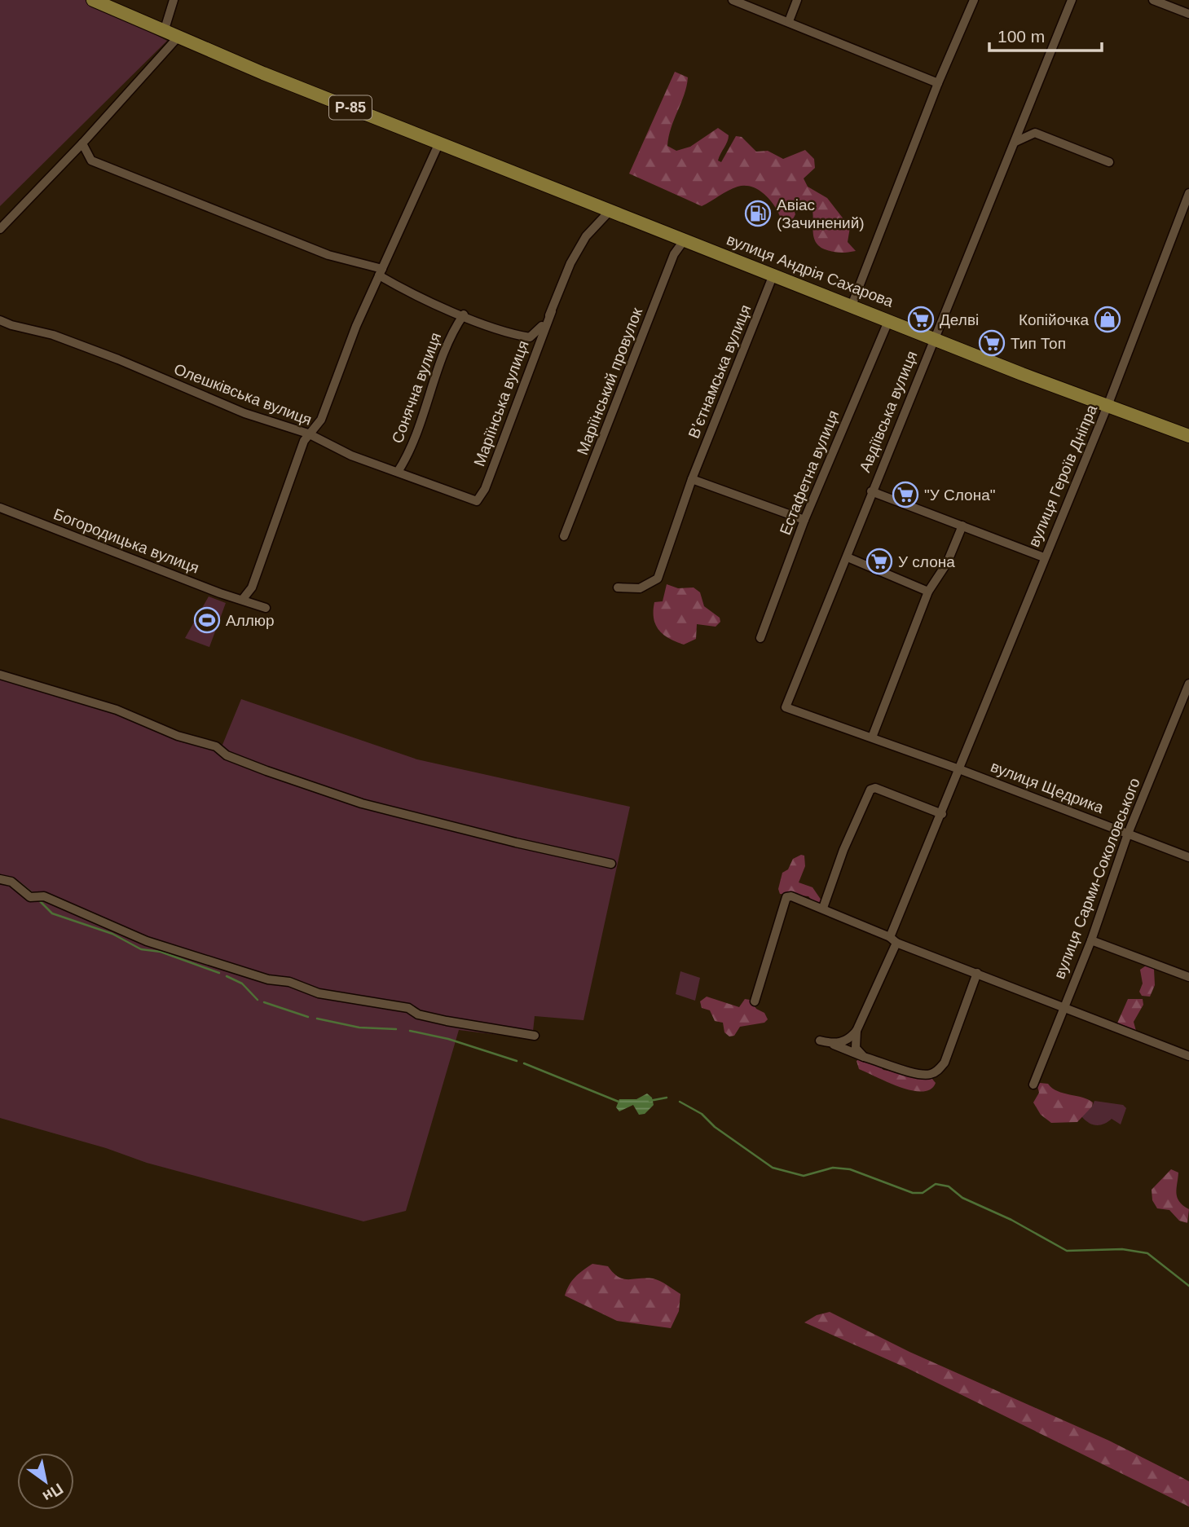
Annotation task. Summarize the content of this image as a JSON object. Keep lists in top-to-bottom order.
{
  "streets": {
    "main road": ["Р-85", "вулиця Андрія Сахарова"],
    "street": [
      "Вʼєтнамська вулиця",
      "Маріїнський провулок",
      "Сонячна вулиця",
      "Олешківська вулиця",
      "Маріїнська вулиця",
      "Авдіївська вулиця",
      "Естафетна вулиця",
      "вулиця Героїв Дніпра",
      "Богородицька вулиця",
      "вулиця Щедрика",
      "вулиця Сарми-Соколовського"
    ]
  },
  "crossings": [
    ["Р-85", "вулиця Андрія Сахарова"],
    ["Р-85", "Маріїнська вулиця"],
    ["вулиця Андрія Сахарова", "Вʼєтнамська вулиця"],
    ["вулиця Андрія Сахарова", "Маріїнський провулок"],
    ["вулиця Андрія Сахарова", "Маріїнська вулиця"],
    ["вулиця Андрія Сахарова", "Авдіївська вулиця"],
    ["вулиця Андрія Сахарова", "Естафетна вулиця"],
    ["вулиця Андрія Сахарова", "вулиця Героїв Дніпра"],
    ["Сонячна вулиця", "Олешківська вулиця"],
    ["Олешківська вулиця", "Маріїнська вулиця"],
    ["вулиця Героїв Дніпра", "вулиця Щедрика"],
    ["вулиця Щедрика", "вулиця Сарми-Соколовського"]
  ],
  "places": {
    "fuel station": ["Авіас (Зачинений)"],
    "supermarket": [
      "Делві",
      "Тип Топ",
      "\"У Слона\"",
      "У слона"
    ],
    "shop": ["Копійочка"],
    "sports": ["Аллюр"]
  },
  "scale_bar": "100 m",
  "north": "bottom right"
}
